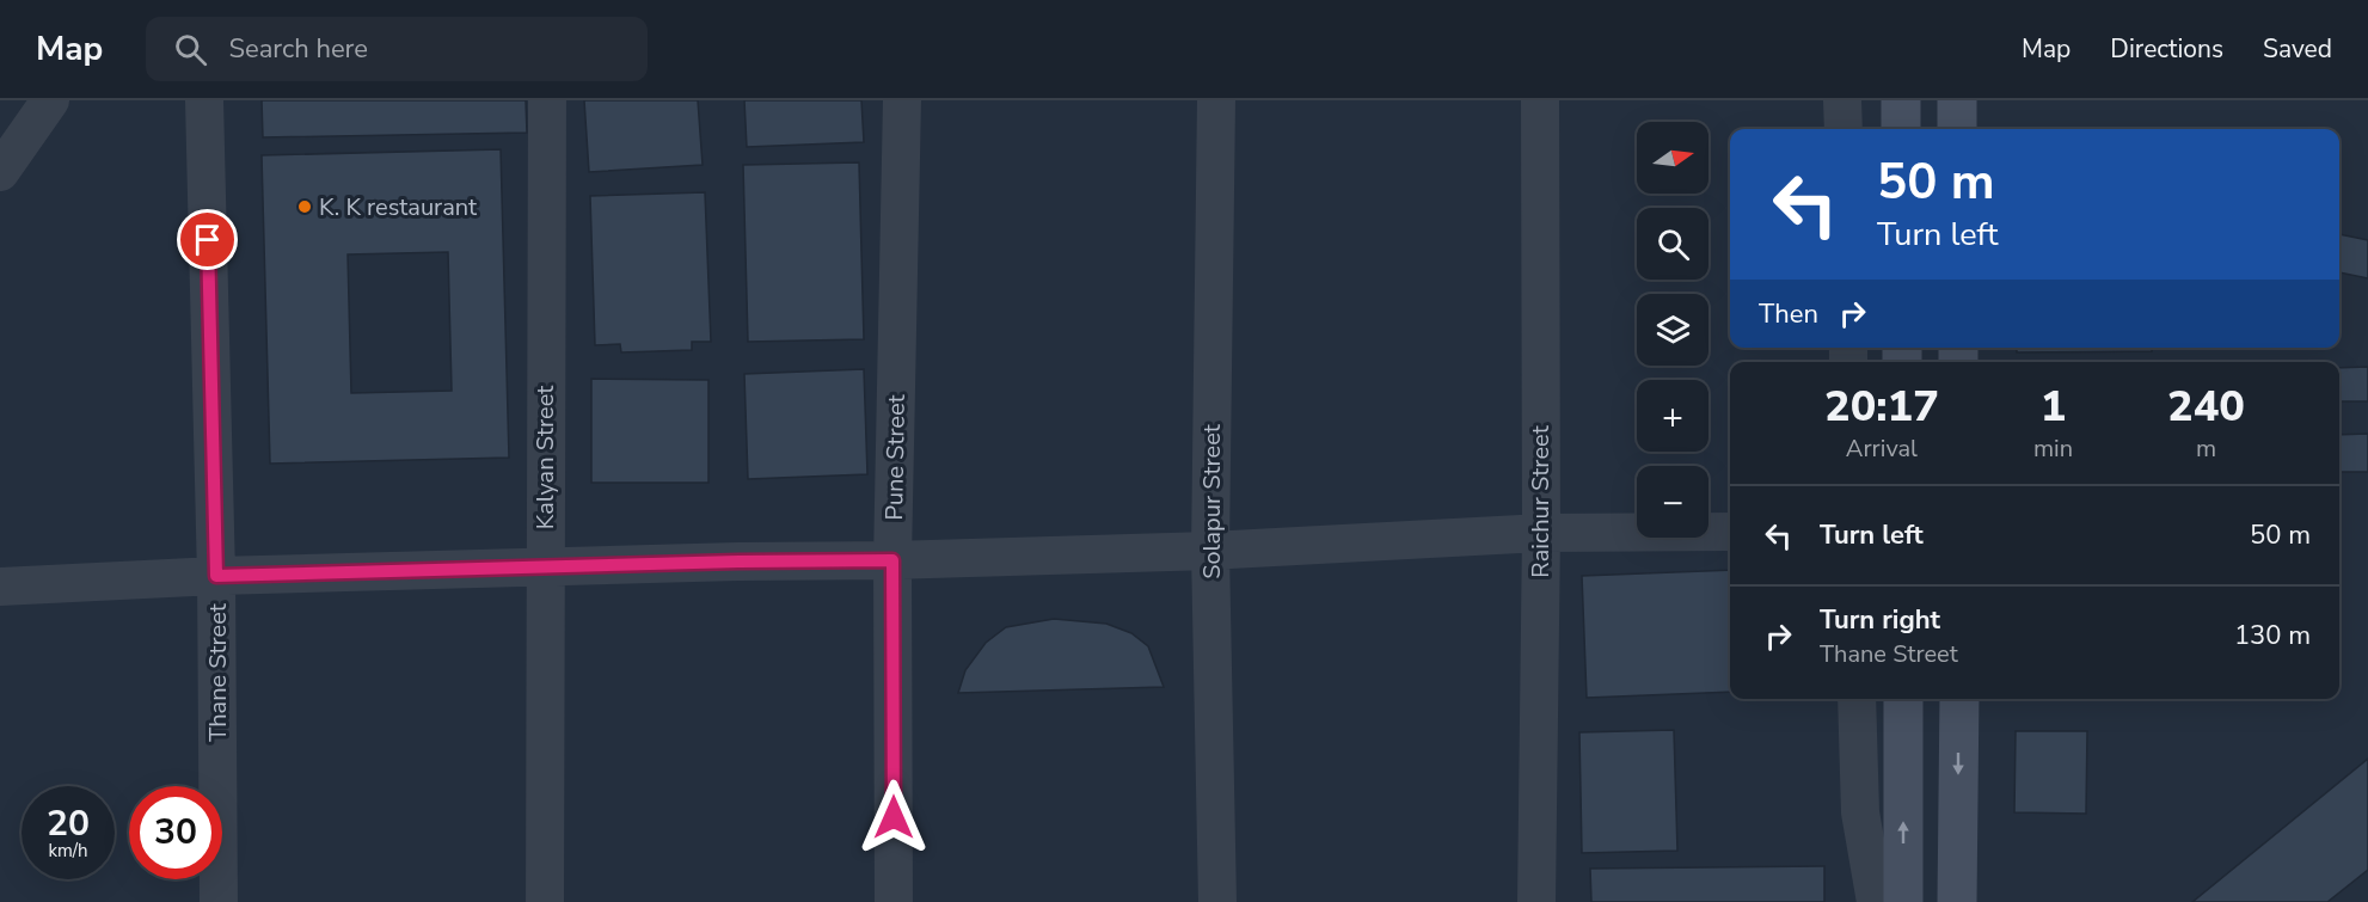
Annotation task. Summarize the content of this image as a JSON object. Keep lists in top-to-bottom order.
{
  "streets": {
    "street": [
      "Kalyan Street",
      "Pune Street",
      "Solapur Street",
      "Raichur Street",
      "Thane Street"
    ]
  },
  "places": ["K. K restaurant"],
  "north": "right",
  "page": {
    "header": "Map",
    "search": "Search here",
    "nav": ["Map", "Directions", "Saved"],
    "map_buttons": ["+", "−"],
    "turn": ["50 m", "Turn left"],
    "then": "Then",
    "eta": [
      "20:17",
      "Arrival",
      "1",
      "min",
      "240",
      "m"
    ],
    "list": [
      {
        "name": "Turn left",
        "value": "50 m"
      },
      {
        "name": "Turn right",
        "note": "Thane Street",
        "value": "130 m"
      }
    ],
    "speed": "20 km/h",
    "limit": "30"
  }
}
